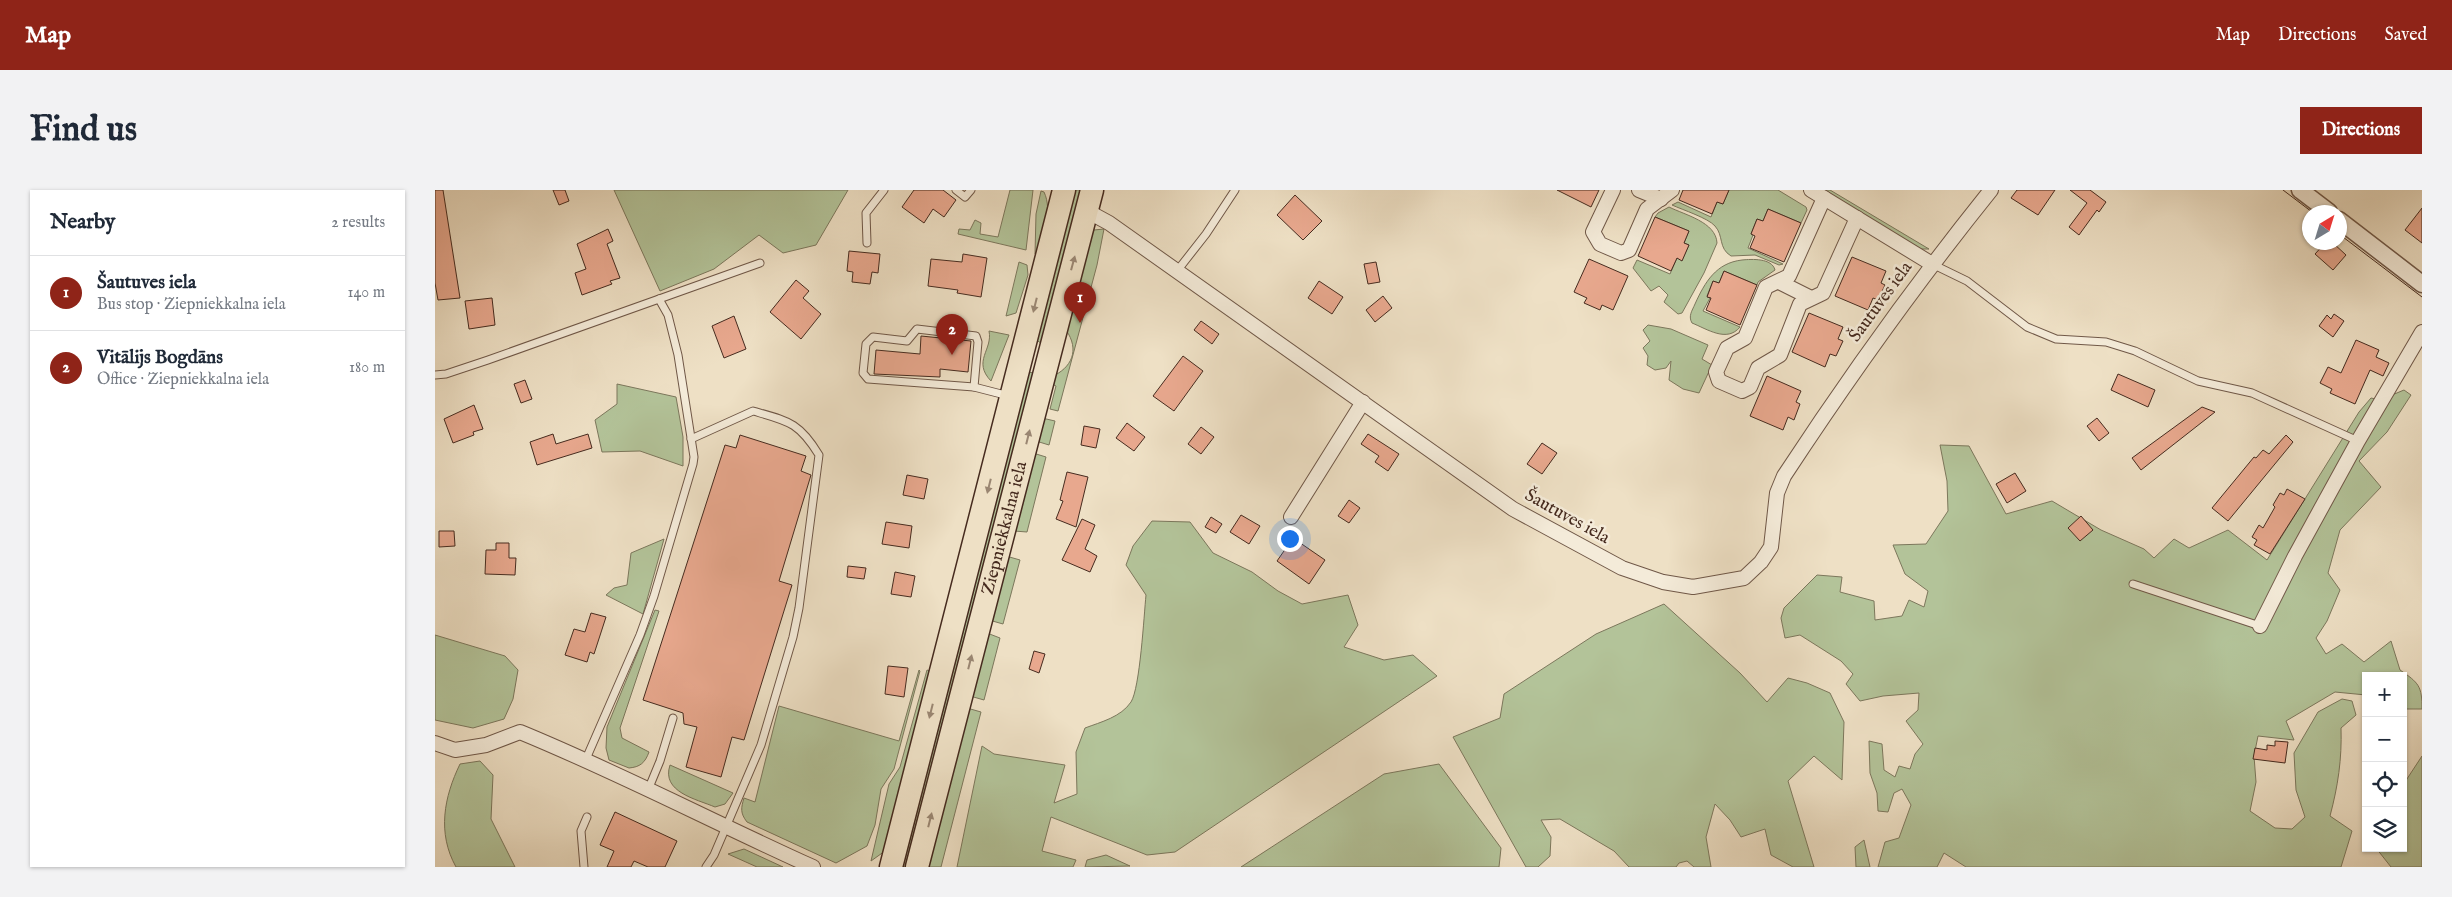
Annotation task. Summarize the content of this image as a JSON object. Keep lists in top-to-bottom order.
{
  "streets": {
    "highway": ["Ziepniekkalna iela"],
    "street": ["Šautuves iela"]
  },
  "crossings": [
    ["Šautuves iela", "Ziepniekkalna iela"]
  ],
  "north": "top right",
  "page": {
    "header": "Map",
    "nav": ["Map", "Directions", "Saved"],
    "buttons": "Directions",
    "title": "Find us",
    "heading": ["Nearby", "2 results"],
    "list": [
      {
        "mark": "1",
        "name": "Šautuves iela",
        "note": "Bus stop · Ziepniekkalna iela",
        "value": "140 m"
      },
      {
        "mark": "2",
        "name": "Vitālijs Bogdāns",
        "note": "Office · Ziepniekkalna iela",
        "value": "180 m"
      }
    ],
    "pins": ["1", "2"],
    "map_buttons": ["+", "−"]
  }
}
